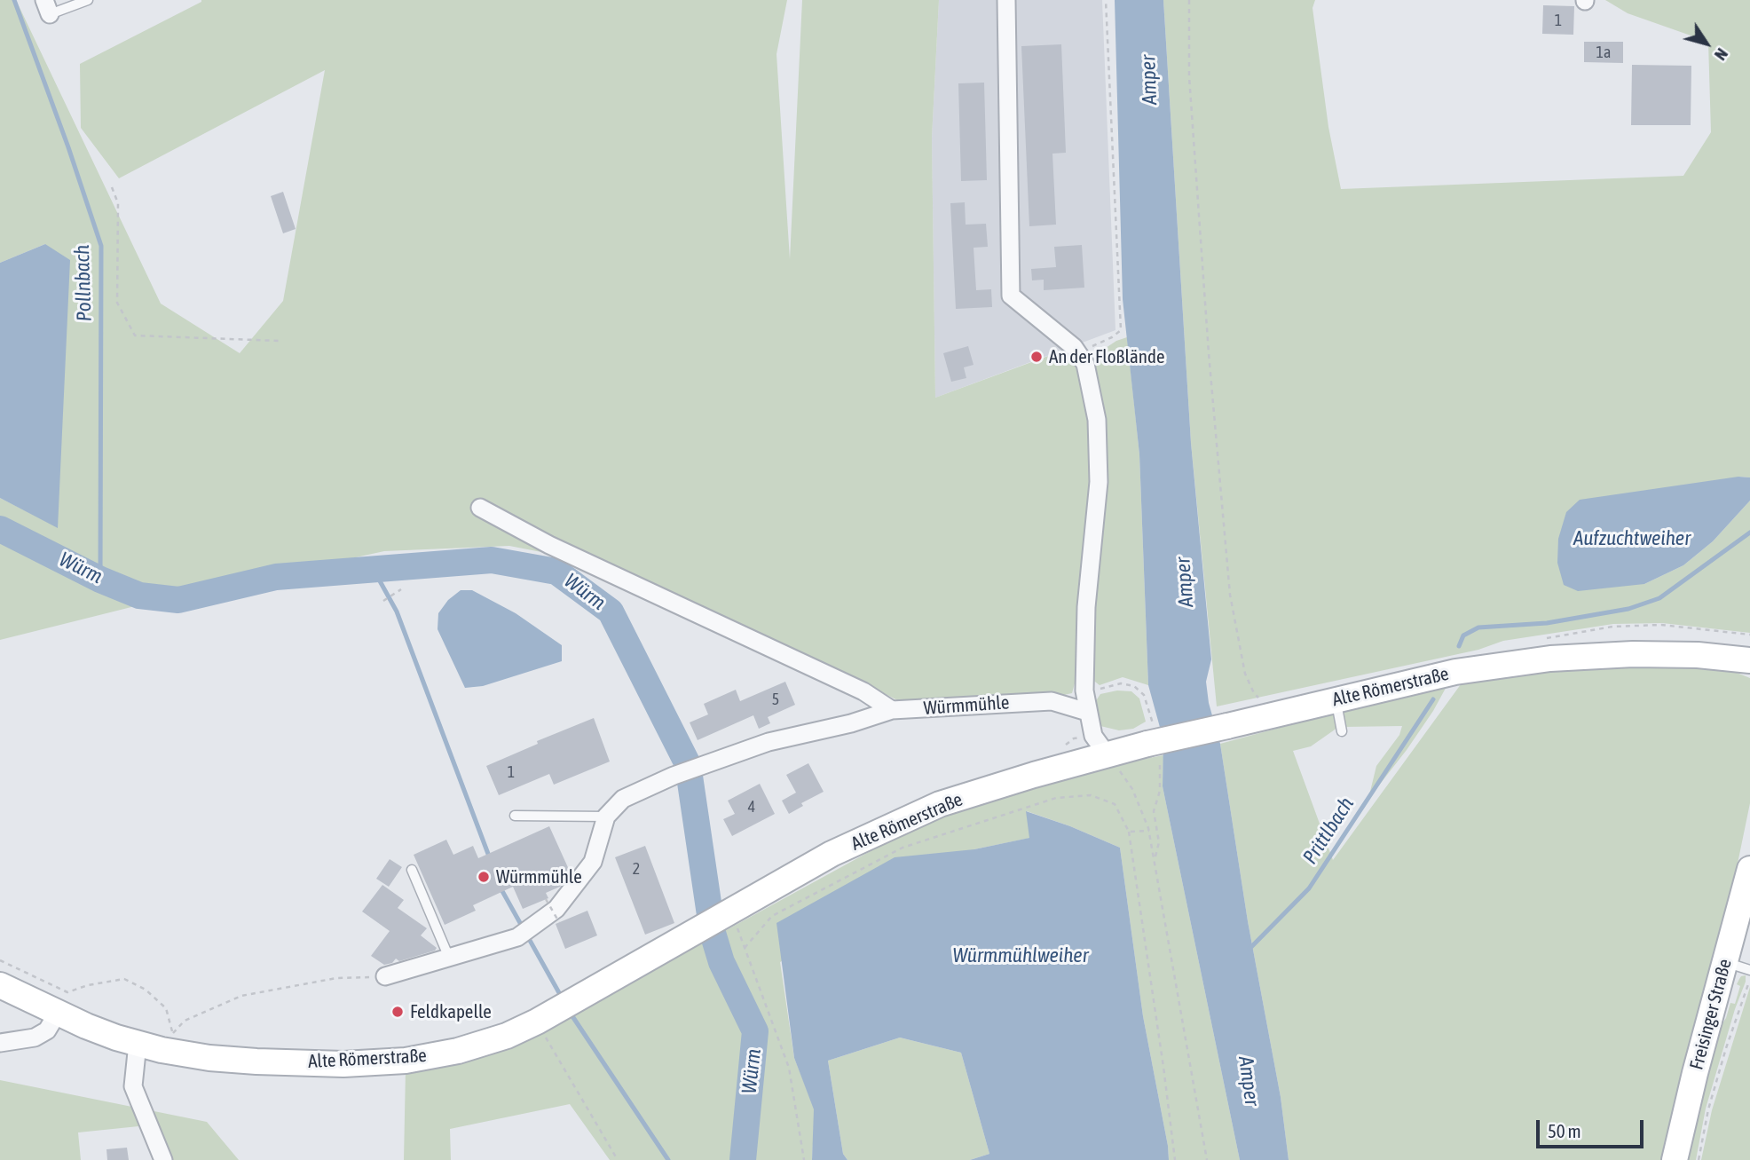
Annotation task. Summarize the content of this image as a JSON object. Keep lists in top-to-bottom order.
{
  "streets": {
    "main road": ["Alte Römerstraße", "Freisinger Straße"],
    "street": ["Würmmühle"]
  },
  "water": [
    "Amper",
    "Pollnbach",
    "Aufzuchtweiher",
    "Würm",
    "Prittlbach",
    "Würmmühlweiher"
  ],
  "places": ["An der Floßlände", "Würmmühle", "Feldkapelle"],
  "house_numbers": [
    "1",
    "1a",
    "5",
    "1",
    "4",
    "2"
  ],
  "scale_bar": "50 m",
  "north": "bottom right"
}
